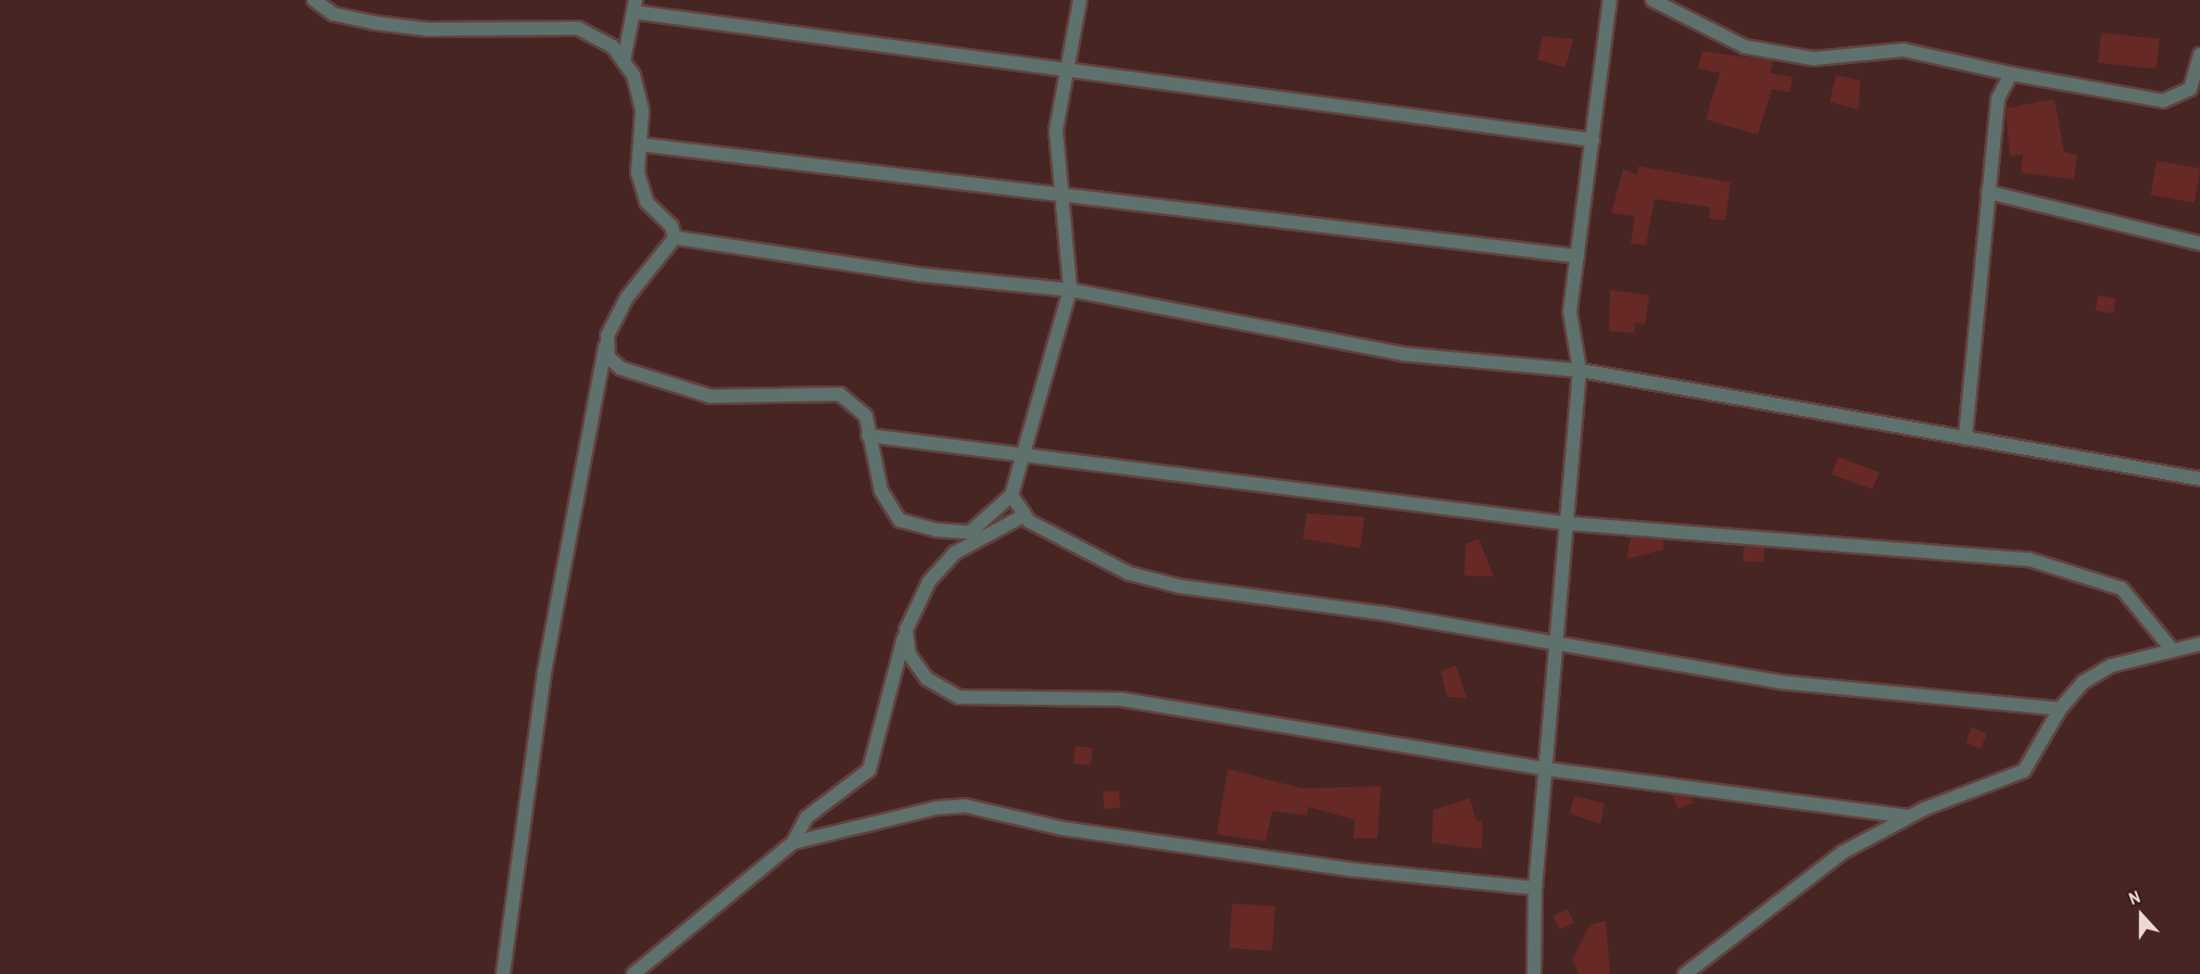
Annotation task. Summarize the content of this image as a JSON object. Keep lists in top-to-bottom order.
{
  "north": "top"
}
